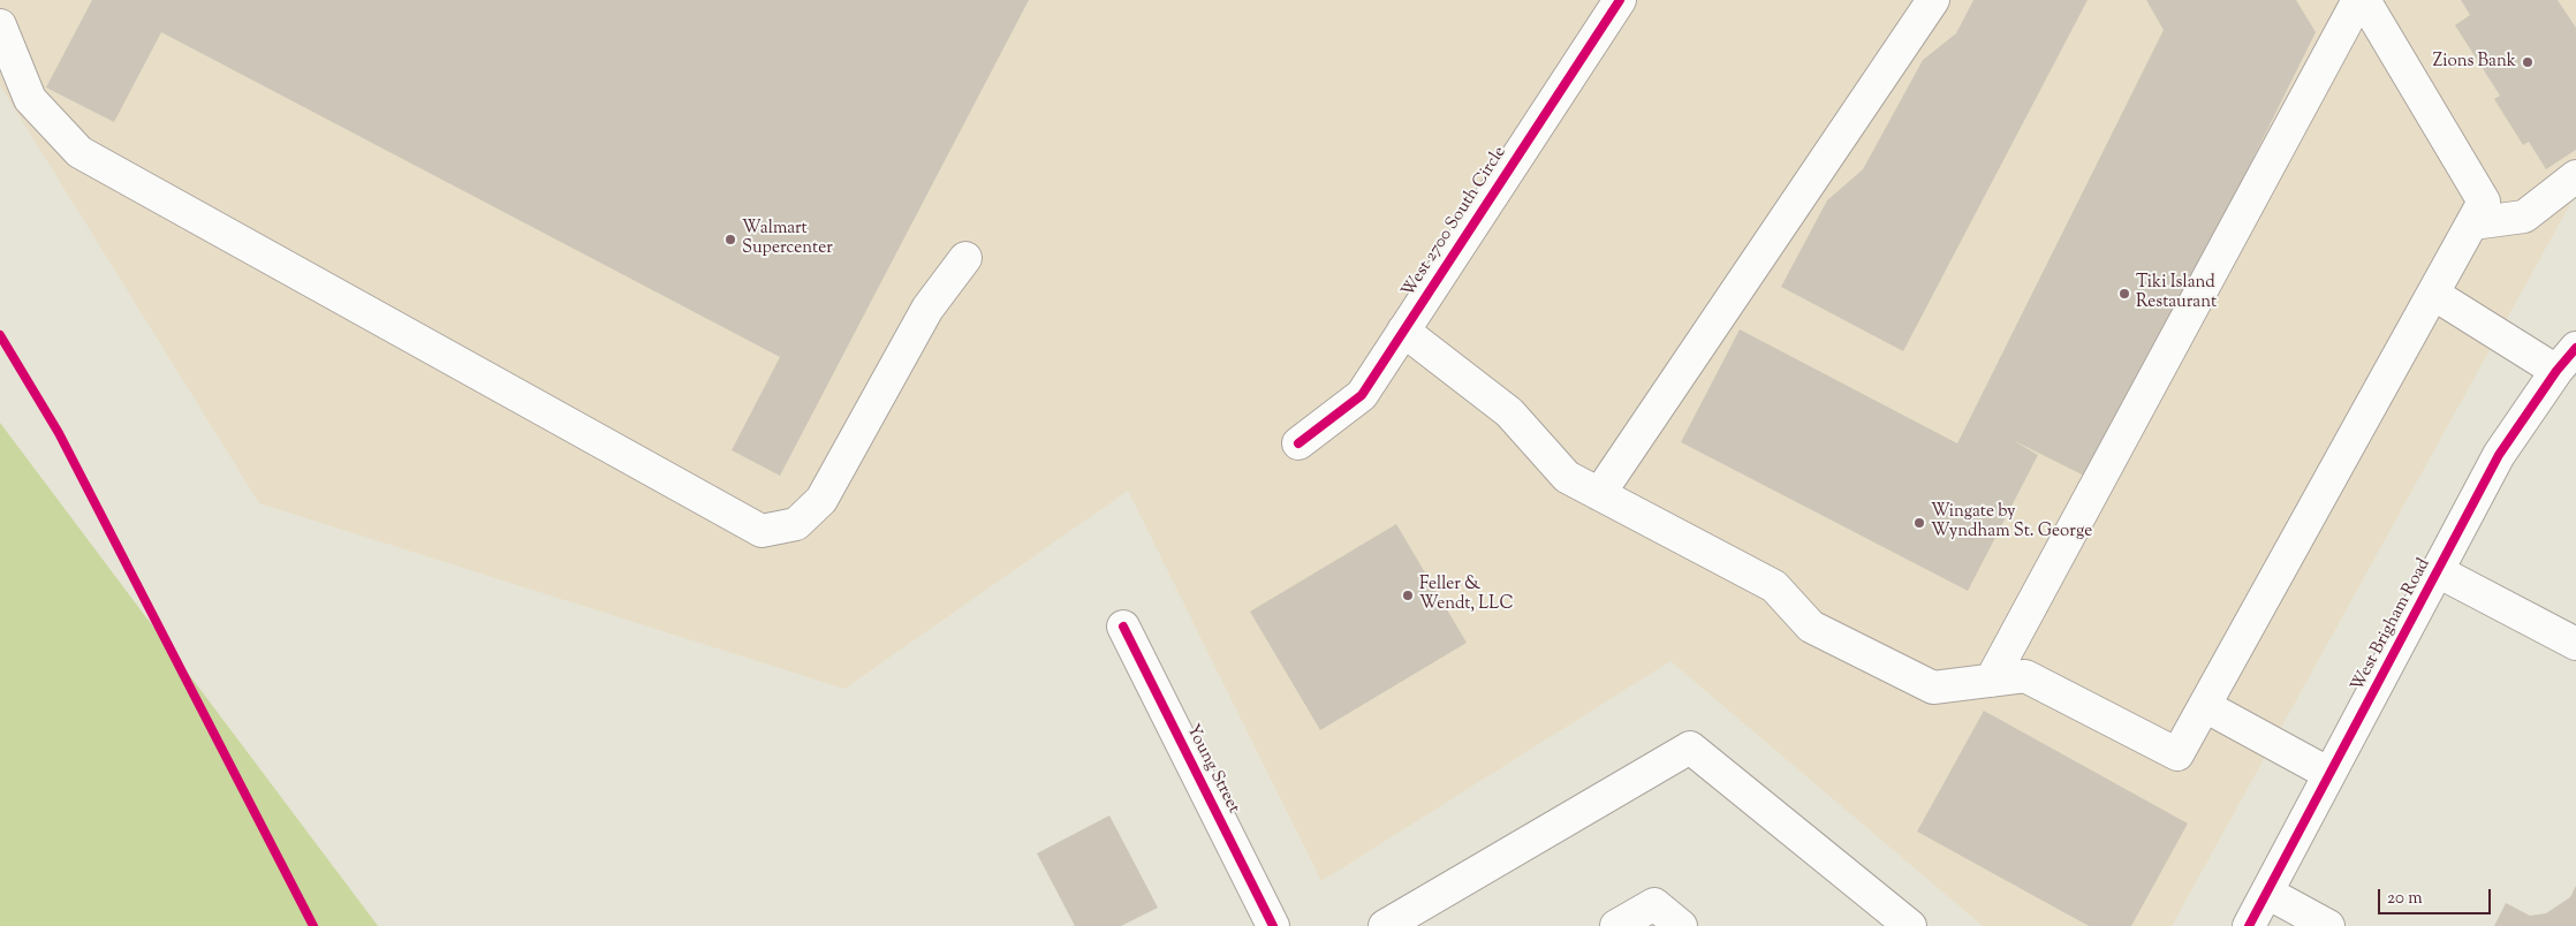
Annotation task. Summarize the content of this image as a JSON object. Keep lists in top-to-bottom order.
{
  "streets": {
    "street": ["West 2700 South Circle", "West Brigham Road", "Young Street"]
  },
  "places": [
    "Zions Bank",
    "Walmart Supercenter",
    "Tiki Island Restaurant",
    "Wingate by Wyndham St. George",
    "Feller & Wendt, LLC"
  ],
  "scale_bar": "20 m"
}
